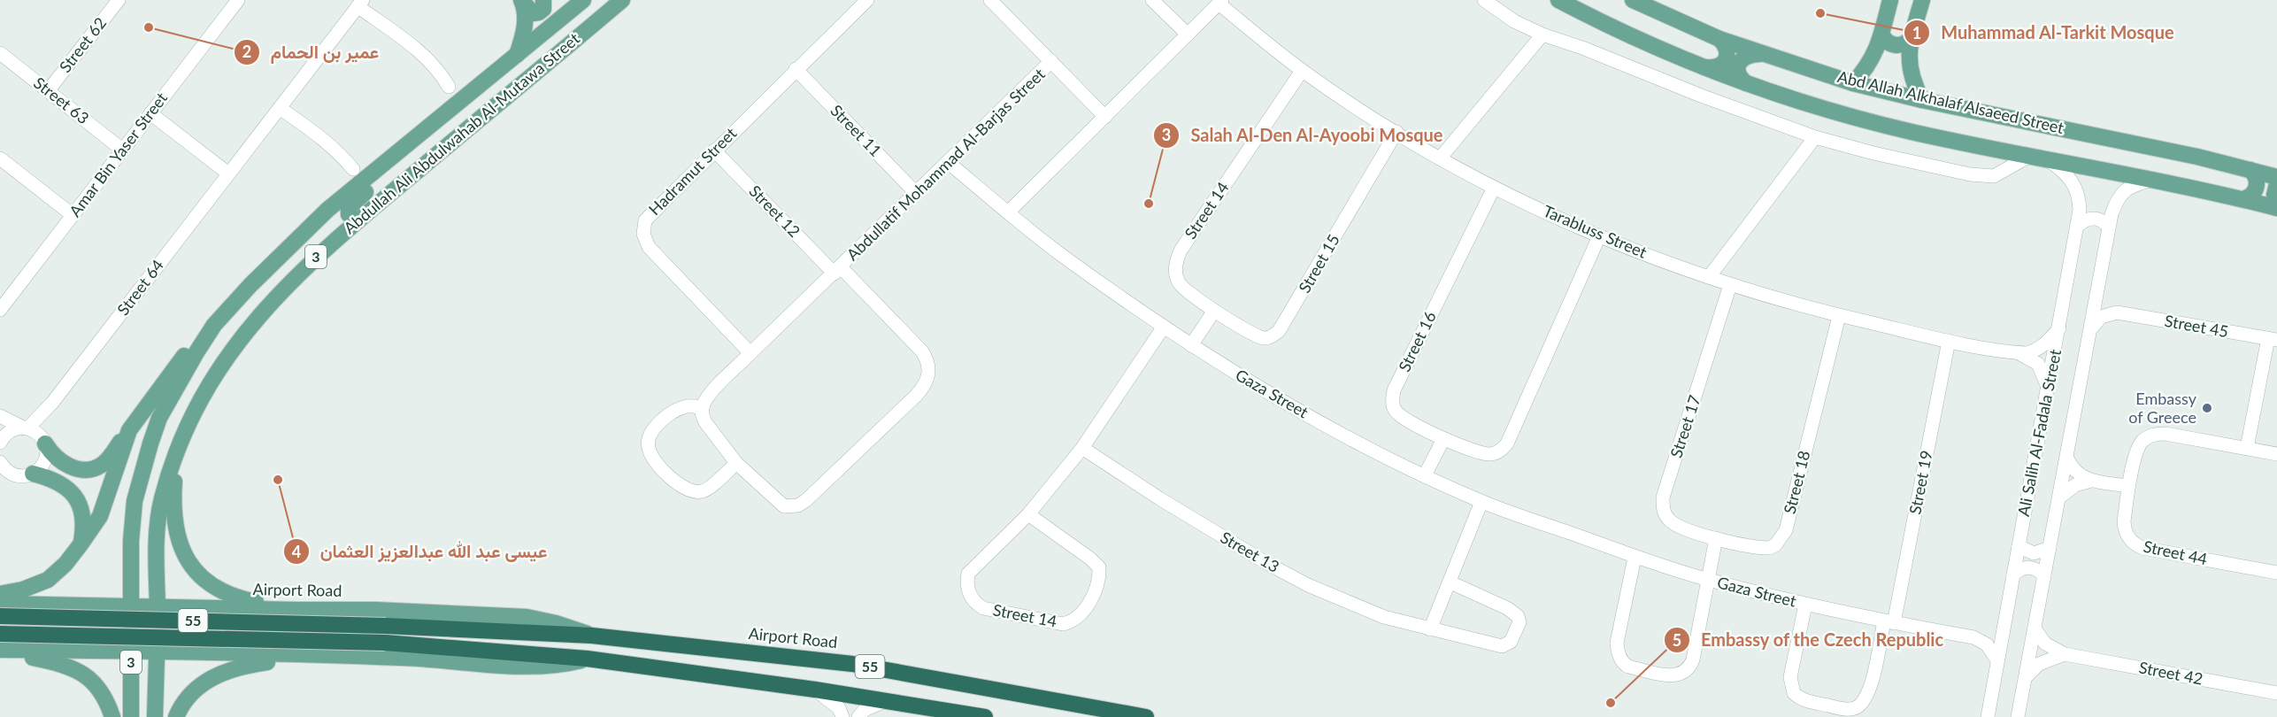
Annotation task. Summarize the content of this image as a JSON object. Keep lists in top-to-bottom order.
{
  "streets": {
    "highway": ["Airport Road", "55"],
    "main road": ["Abd Allah Alkhalaf Alsaeed Street", "Abdullah Ali Abdulwahab Al-Mutawa Street", "3"],
    "street": [
      "Street 62",
      "Street 63",
      "Street 11",
      "Amar Bin Yaser Street",
      "Abdullatif Mohammad Al-Barjas Street",
      "Hadramut Street",
      "Street 14",
      "Street 12",
      "Tarabluss Street",
      "Street 15",
      "Street 64",
      "Street 45",
      "Street 16",
      "Gaza Street",
      "Street 17",
      "Ali Salih Al-Fadala Street",
      "Street 18",
      "Street 19",
      "Street 13",
      "Street 44",
      "Street 42"
    ]
  },
  "crossings": [
    ["Street 62", "Street 63"],
    ["Street 63", "Amar Bin Yaser Street"],
    ["Street 11", "Abdullatif Mohammad Al-Barjas Street"],
    ["Street 11", "Hadramut Street"],
    ["Abdullah Ali Abdulwahab Al-Mutawa Street", "3"],
    ["Abdullah Ali Abdulwahab Al-Mutawa Street", "Airport Road"],
    ["Abdullatif Mohammad Al-Barjas Street", "Hadramut Street"],
    ["Abdullatif Mohammad Al-Barjas Street", "Street 12"],
    ["Abdullatif Mohammad Al-Barjas Street", "Gaza Street"],
    ["Hadramut Street", "Street 12"],
    ["Street 14", "Tarabluss Street"],
    ["Street 14", "Street 15"],
    ["Street 14", "Gaza Street"],
    ["Street 14", "Street 13"],
    ["Tarabluss Street", "Street 15"],
    ["Tarabluss Street", "Street 16"],
    ["Tarabluss Street", "Street 17"],
    ["Tarabluss Street", "Ali Salih Al-Fadala Street"],
    ["Tarabluss Street", "Street 18"],
    ["Tarabluss Street", "Street 19"],
    ["3", "Airport Road"],
    ["Gaza Street", "Ali Salih Al-Fadala Street"],
    ["Gaza Street", "Street 19"],
    ["Street 17", "Street 18"],
    ["Ali Salih Al-Fadala Street", "Street 42"]
  ],
  "places": [
    "Muhammad Al-Tarkit Mosque",
    "عمير بن الحمام",
    "Salah Al-Den Al-Ayoobi Mosque",
    "Embassy of Greece",
    "عيسى عبد الله عبدالعزيز العثمان",
    "Embassy of the Czech Republic"
  ]
}
